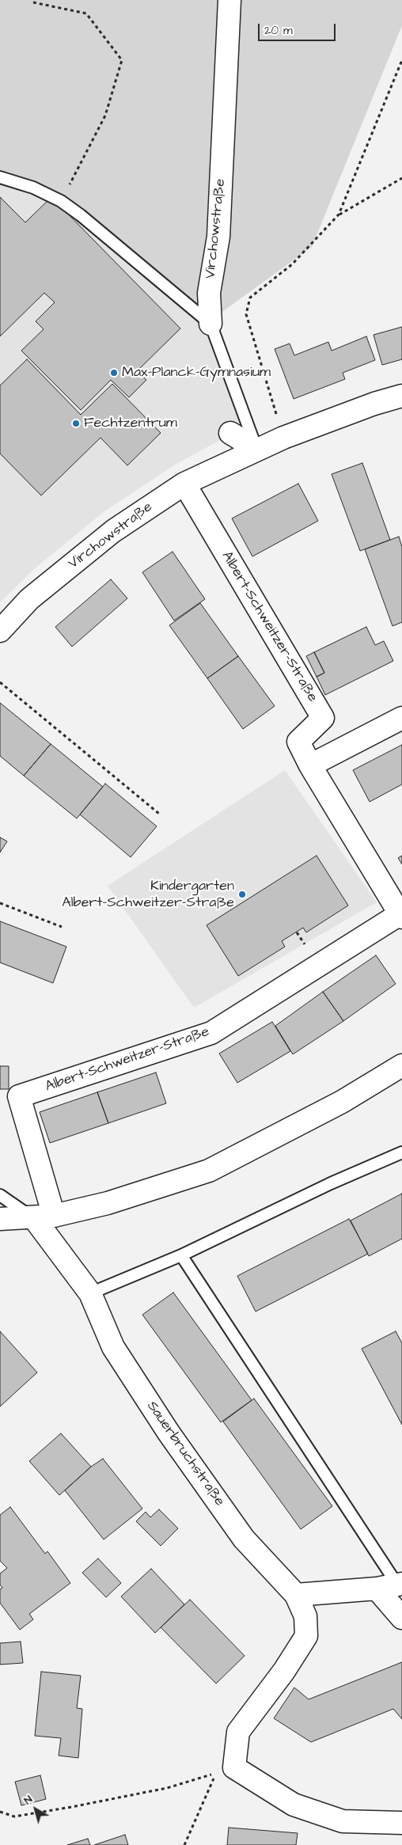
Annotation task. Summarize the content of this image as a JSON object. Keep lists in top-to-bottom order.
{
  "streets": {
    "street": ["Virchowstraße", "Albert-Schweitzer-Straße", "Sauerbruchstraße"]
  },
  "crossings": [
    ["Virchowstraße", "Albert-Schweitzer-Straße"],
    ["Albert-Schweitzer-Straße", "Sauerbruchstraße"]
  ],
  "places": ["Max-Planck-Gymnasium", "Fechtzentrum", "Kindergarten Albert-Schweitzer-Straße"],
  "scale_bar": "20 m",
  "north": "top left"
}
